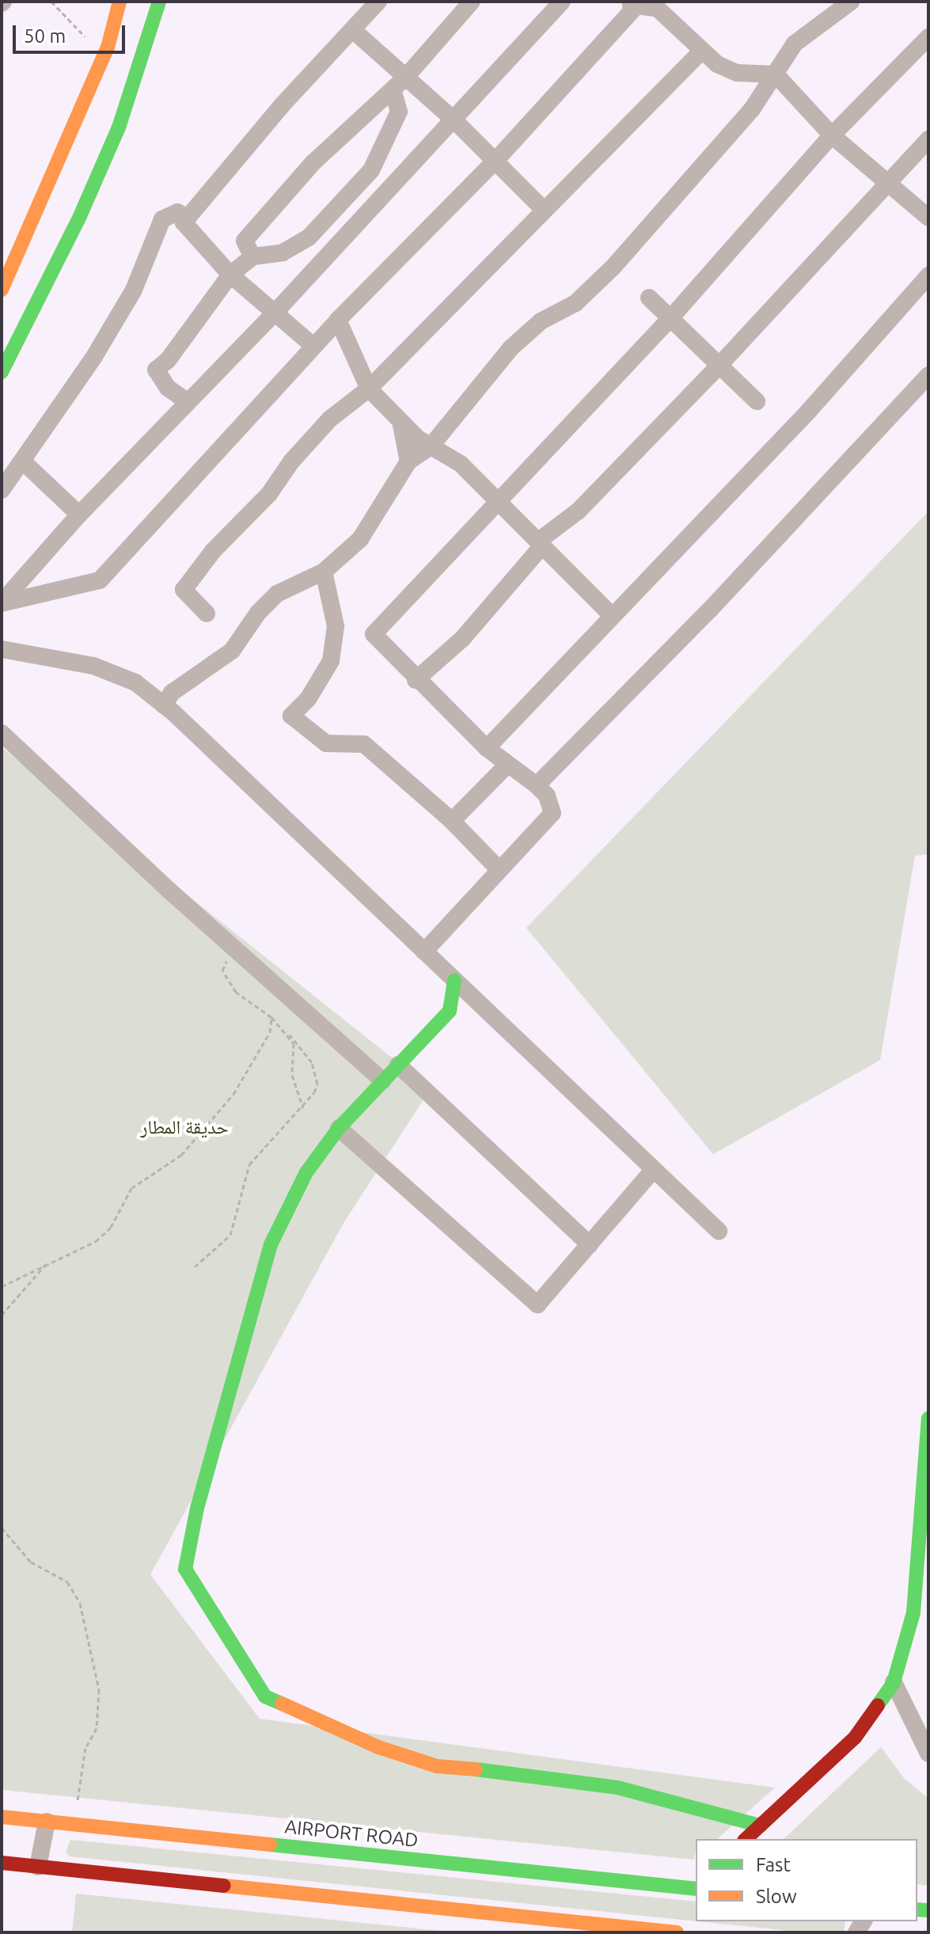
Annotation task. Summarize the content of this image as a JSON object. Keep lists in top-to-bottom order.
{
  "streets": {
    "main road": ["AIRPORT ROAD"]
  },
  "parks": ["حديقة المطار"],
  "legend": ["Fast", "Slow"],
  "scale_bar": "50 m"
}
